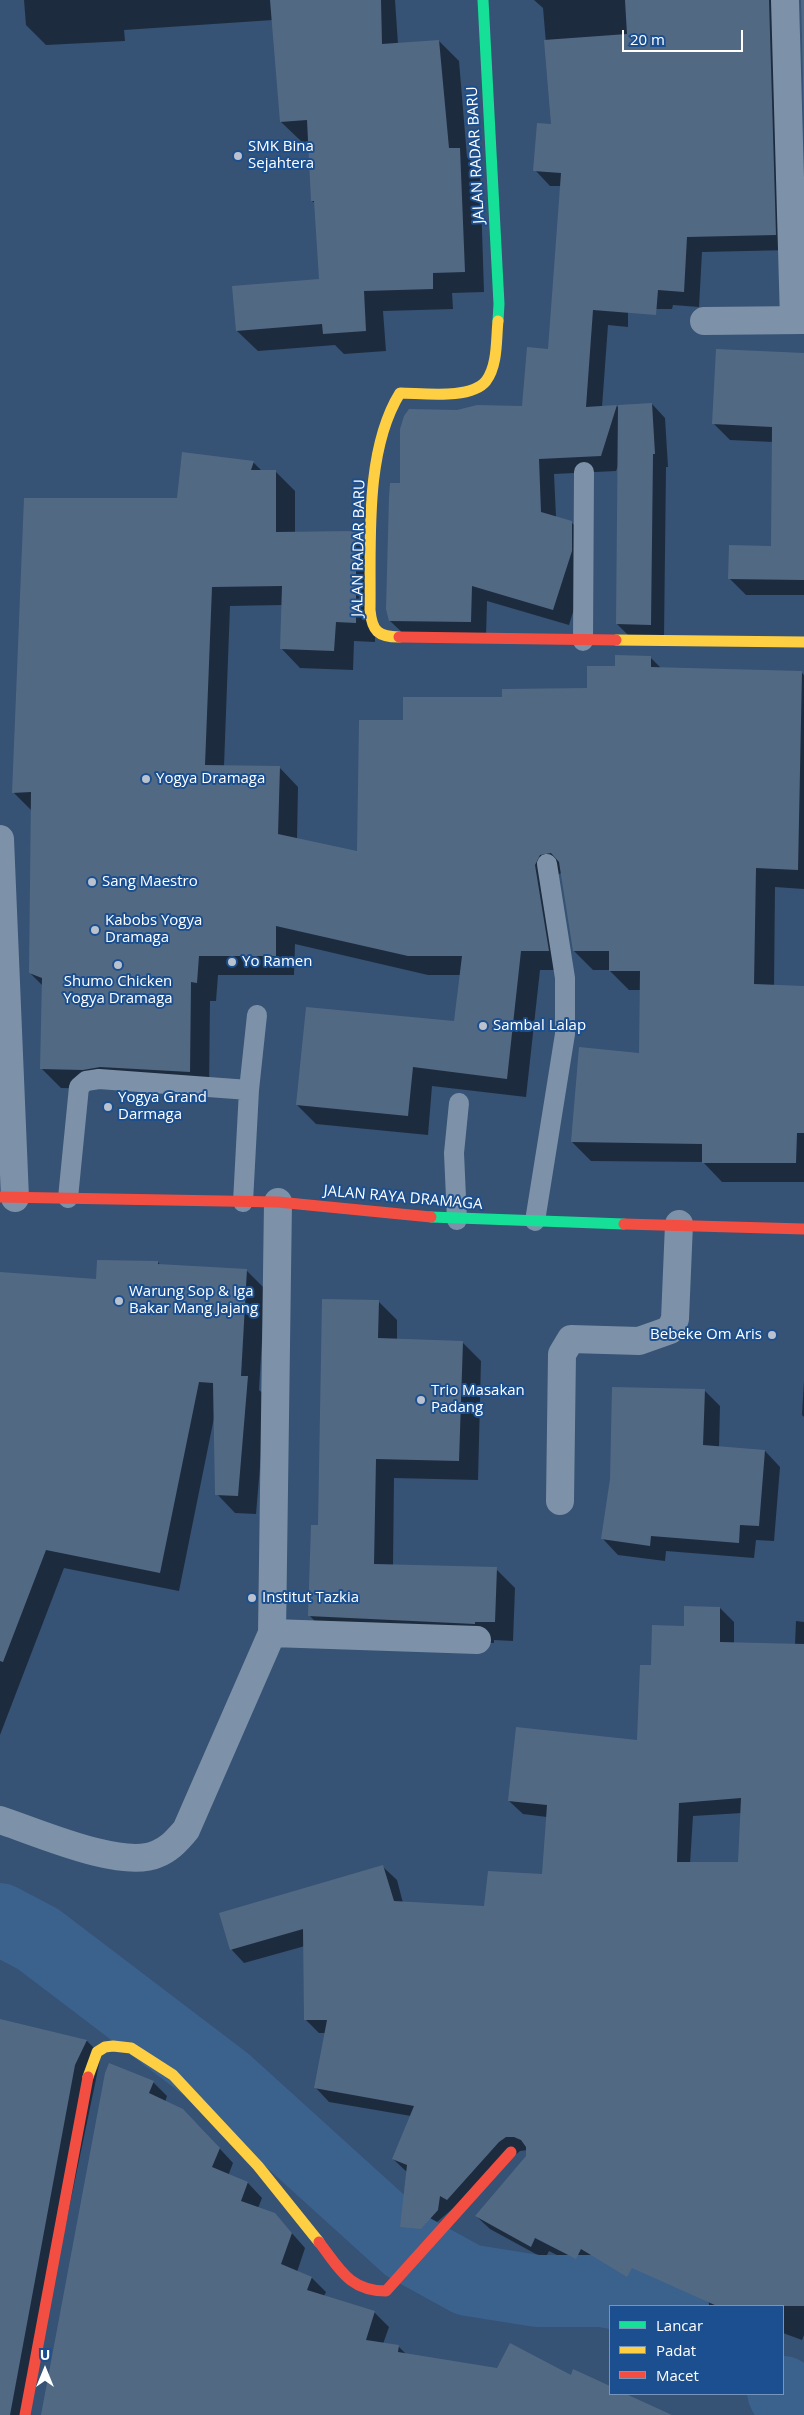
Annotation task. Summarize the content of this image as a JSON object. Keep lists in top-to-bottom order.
{
  "streets": {
    "main road": ["JALAN RADAR BARU", "JALAN RAYA DRAMAGA"]
  },
  "places": [
    "SMK Bina Sejahtera",
    "Yogya Dramaga",
    "Sang Maestro",
    "Kabobs Yogya Dramaga",
    "Yo Ramen",
    "Shumo Chicken Yogya Dramaga",
    "Sambal Lalap",
    "Yogya Grand Darmaga",
    "Warung Sop & Iga Bakar Mang Jajang",
    "Bebeke Om Aris",
    "Trio Masakan Padang",
    "Institut Tazkia"
  ],
  "legend": ["Lancar", "Padat", "Macet"],
  "scale_bar": "20 m",
  "north": "top"
}
